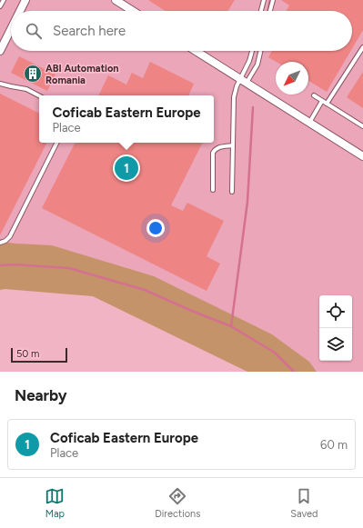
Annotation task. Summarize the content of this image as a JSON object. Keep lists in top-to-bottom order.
{
  "places": {
    "building": ["ABI Automation Romania"]
  },
  "scale_bar": "50 m",
  "north": "bottom left",
  "page": {
    "search": "Search here",
    "popup": ["Coficab Eastern Europe", "Place"],
    "pins": "1",
    "scale": "50 m",
    "heading": "Nearby",
    "list": [
      {
        "mark": "1",
        "name": "Coficab Eastern Europe",
        "note": "Place",
        "value": "60 m"
      }
    ],
    "nav": ["Map", "Directions", "Saved"]
  }
}
